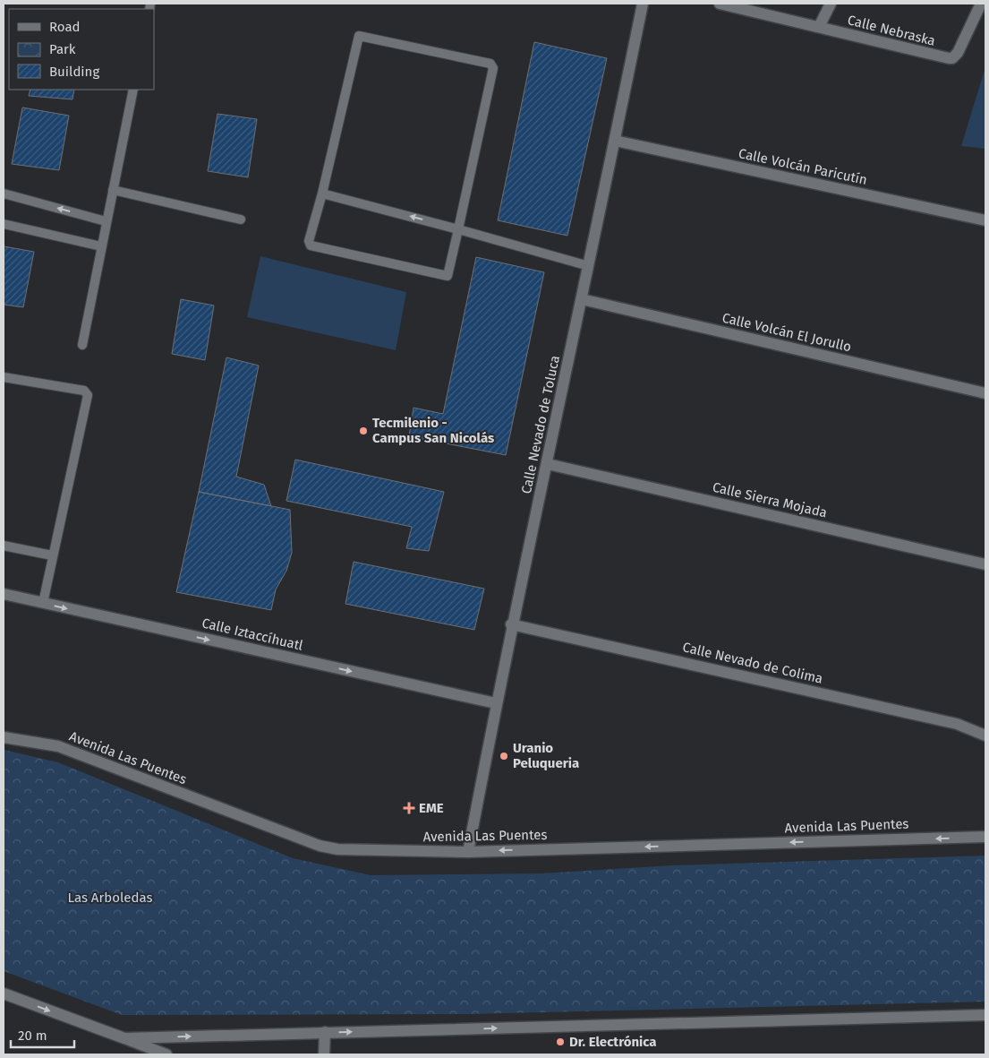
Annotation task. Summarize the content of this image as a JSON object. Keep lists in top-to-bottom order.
{
  "streets": {
    "street": [
      "Calle Nebraska",
      "Calle Volcán Paricutín",
      "Calle Volcán El Jorullo",
      "Calle Nevado de Toluca",
      "Calle Sierra Mojada",
      "Calle Iztaccíhuatl",
      "Calle Nevado de Colima",
      "Avenida Las Puentes"
    ]
  },
  "crossings": [
    ["Calle Volcán Paricutín", "Calle Nevado de Toluca"],
    ["Calle Volcán El Jorullo", "Calle Nevado de Toluca"],
    ["Calle Nevado de Toluca", "Calle Sierra Mojada"],
    ["Calle Nevado de Toluca", "Calle Iztaccíhuatl"],
    ["Calle Nevado de Toluca", "Calle Nevado de Colima"],
    ["Calle Nevado de Toluca", "Avenida Las Puentes"]
  ],
  "one_way": ["Calle Iztaccíhuatl", "Avenida Las Puentes"],
  "parks": ["Las Arboledas"],
  "places": {
    "other": ["Tecmilenio - Campus San Nicolás", "Uranio Peluqueria", "Dr. Electrónica"],
    "health": ["EME"]
  },
  "legend": ["Road", "Park", "Building"],
  "scale_bar": "20 m"
}
